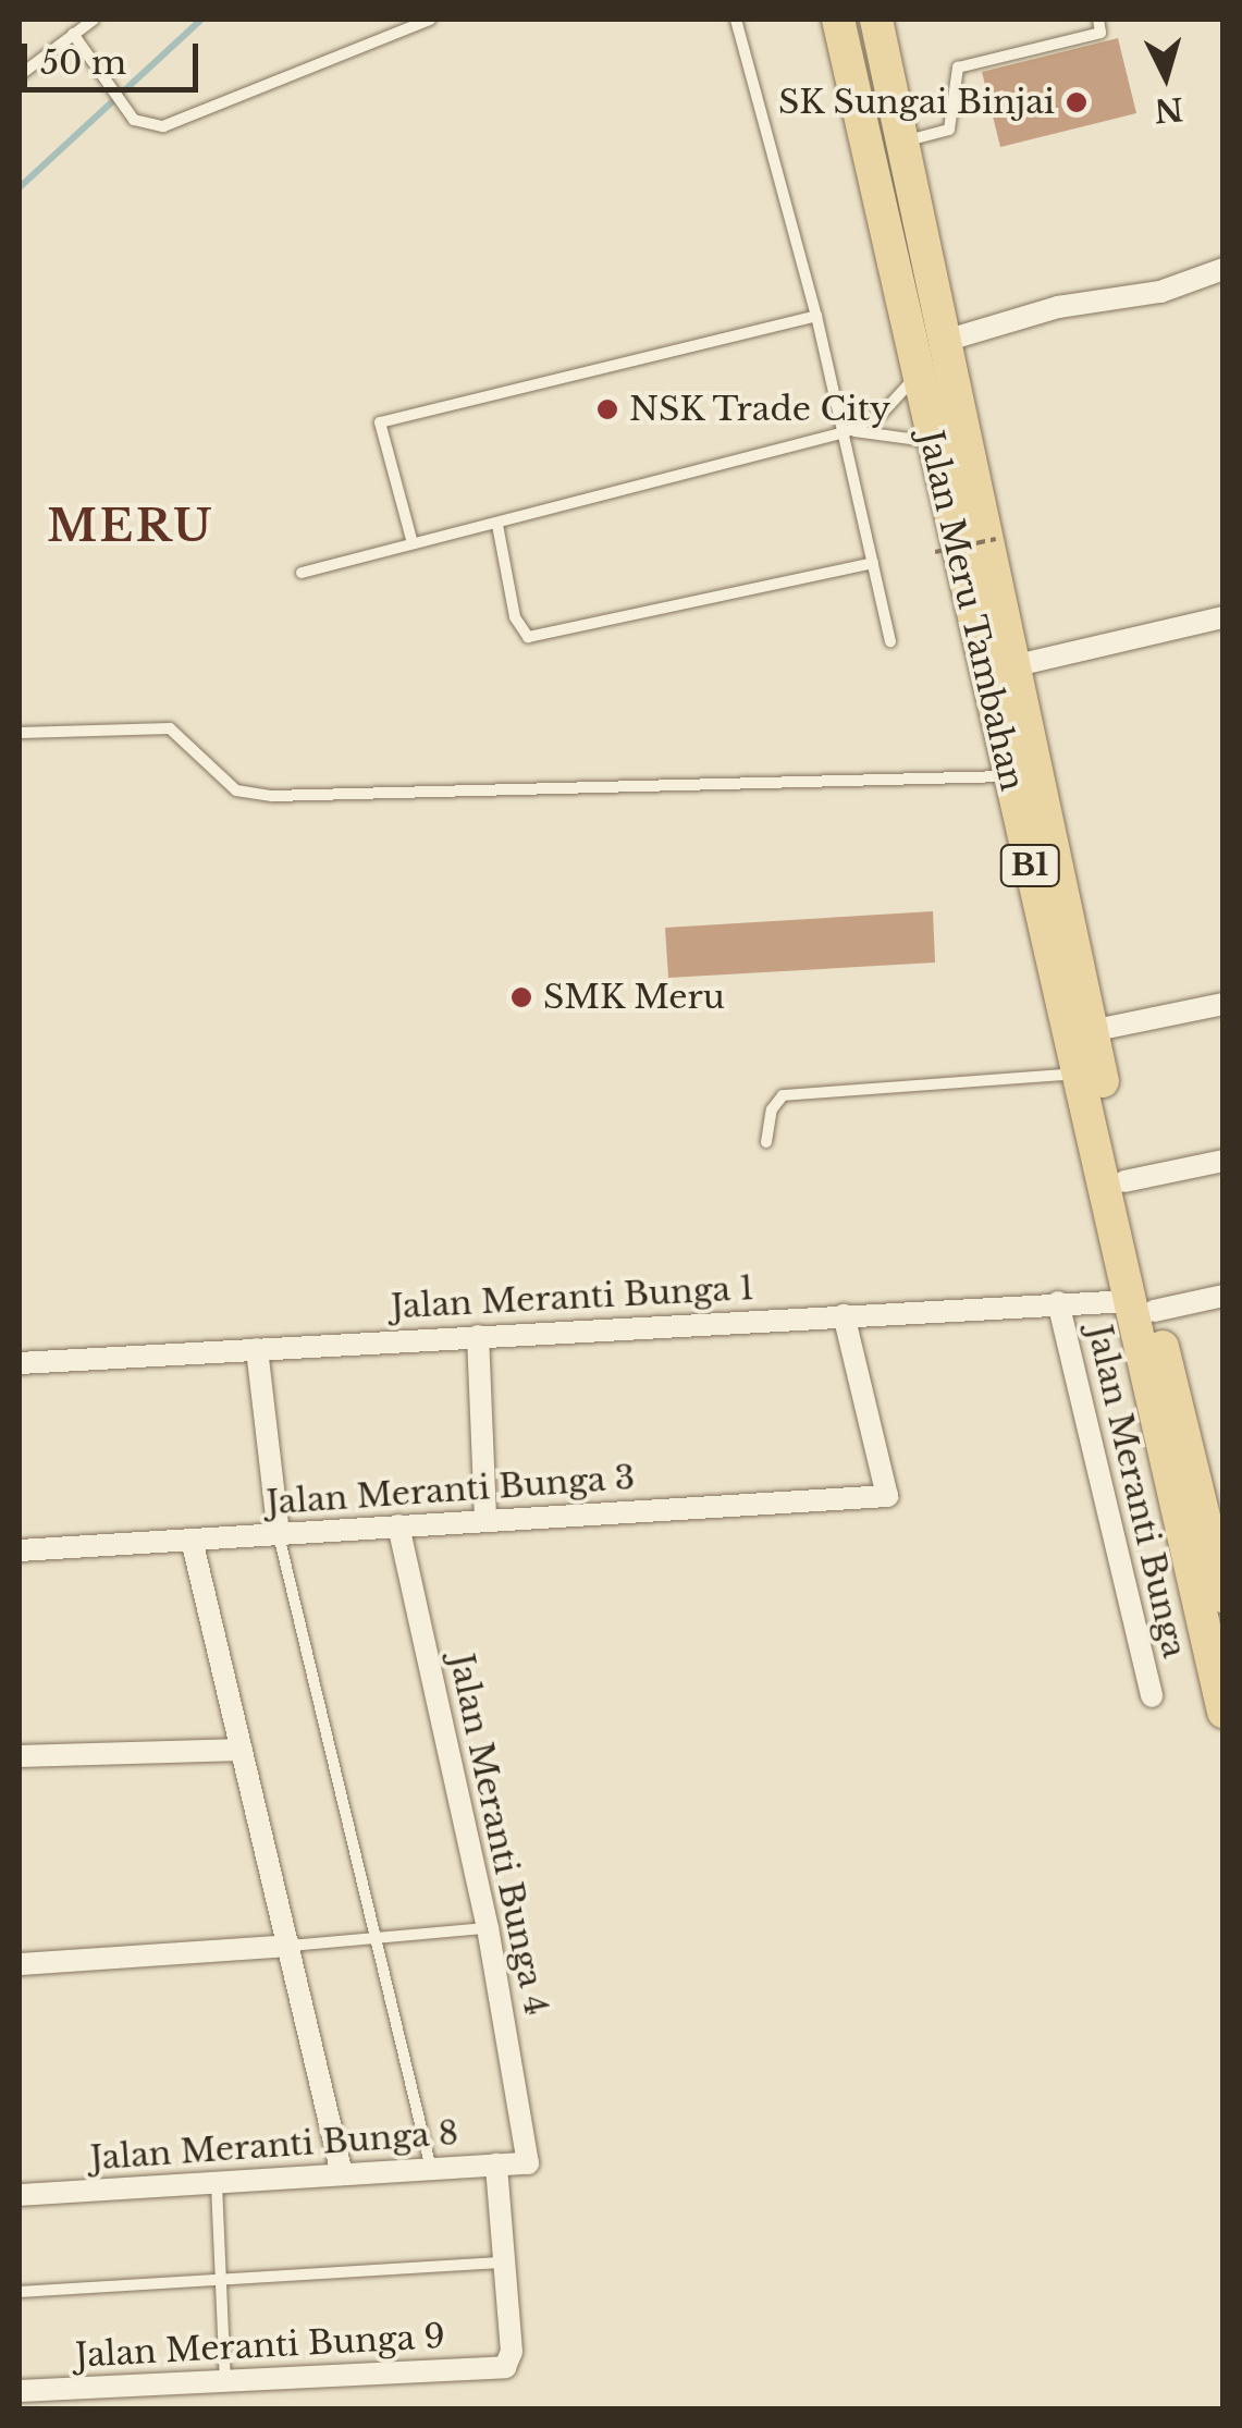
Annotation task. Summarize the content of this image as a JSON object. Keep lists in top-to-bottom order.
{
  "streets": {
    "main road": ["Jalan Meru Tambahan", "B1"],
    "street": [
      "Jalan Meranti Bunga 1",
      "Jalan Meranti Bunga 3",
      "Jalan Meranti Bunga",
      "Jalan Meranti Bunga 4",
      "Jalan Meranti Bunga 8",
      "Jalan Meranti Bunga 9"
    ]
  },
  "crossings": [
    ["Jalan Meru Tambahan", "Jalan Meranti Bunga 1"],
    ["Jalan Meranti Bunga 1", "Jalan Meranti Bunga 3"],
    ["Jalan Meranti Bunga 1", "Jalan Meranti Bunga"],
    ["Jalan Meranti Bunga 3", "Jalan Meranti Bunga 4"],
    ["Jalan Meranti Bunga 4", "Jalan Meranti Bunga 8"]
  ],
  "districts": ["MERU"],
  "places": ["SK Sungai Binjai", "NSK Trade City", "SMK Meru"],
  "scale_bar": "50 m",
  "north": "bottom"
}
